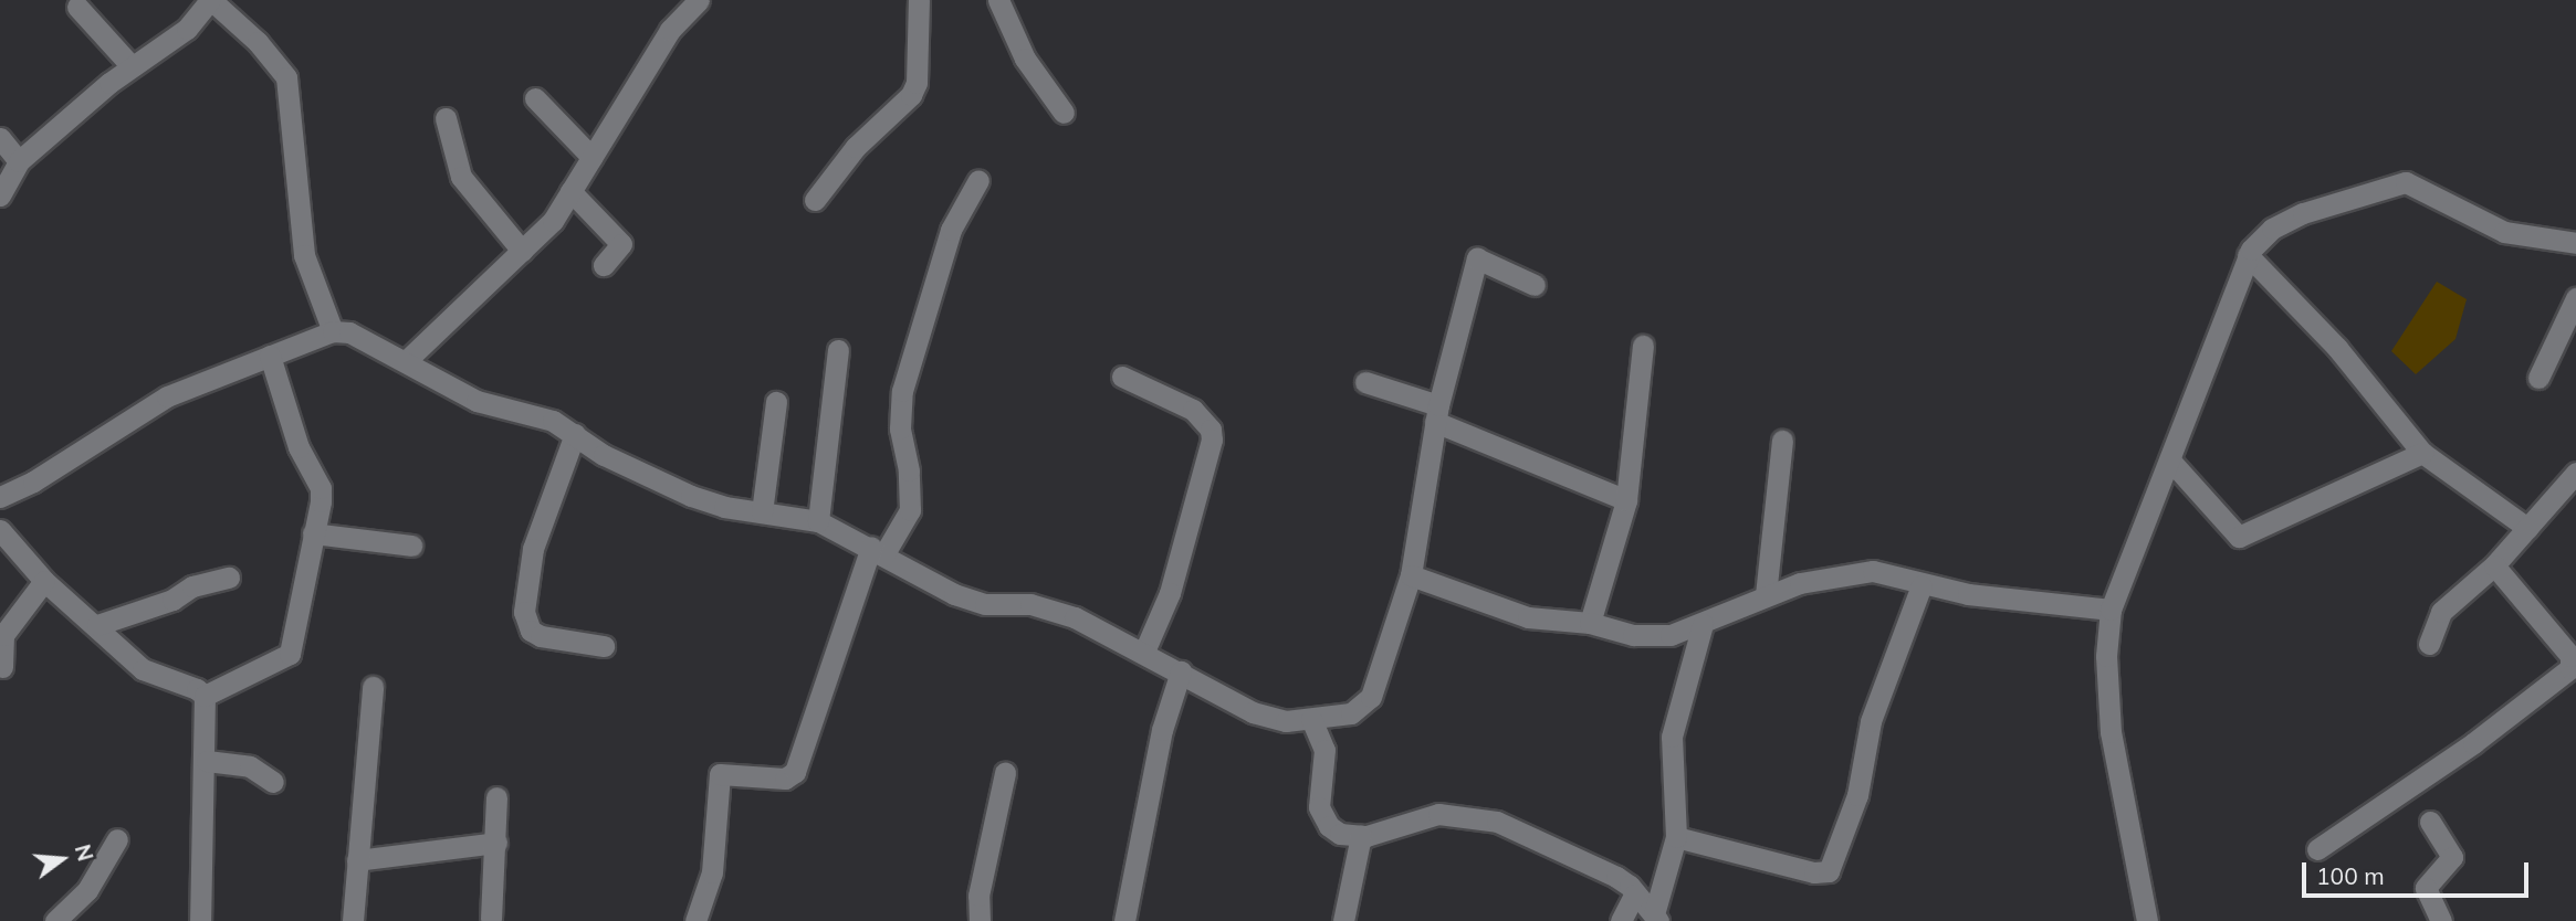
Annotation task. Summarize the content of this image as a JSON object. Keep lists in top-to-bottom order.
{
  "scale_bar": "100 m",
  "north": "right"
}
